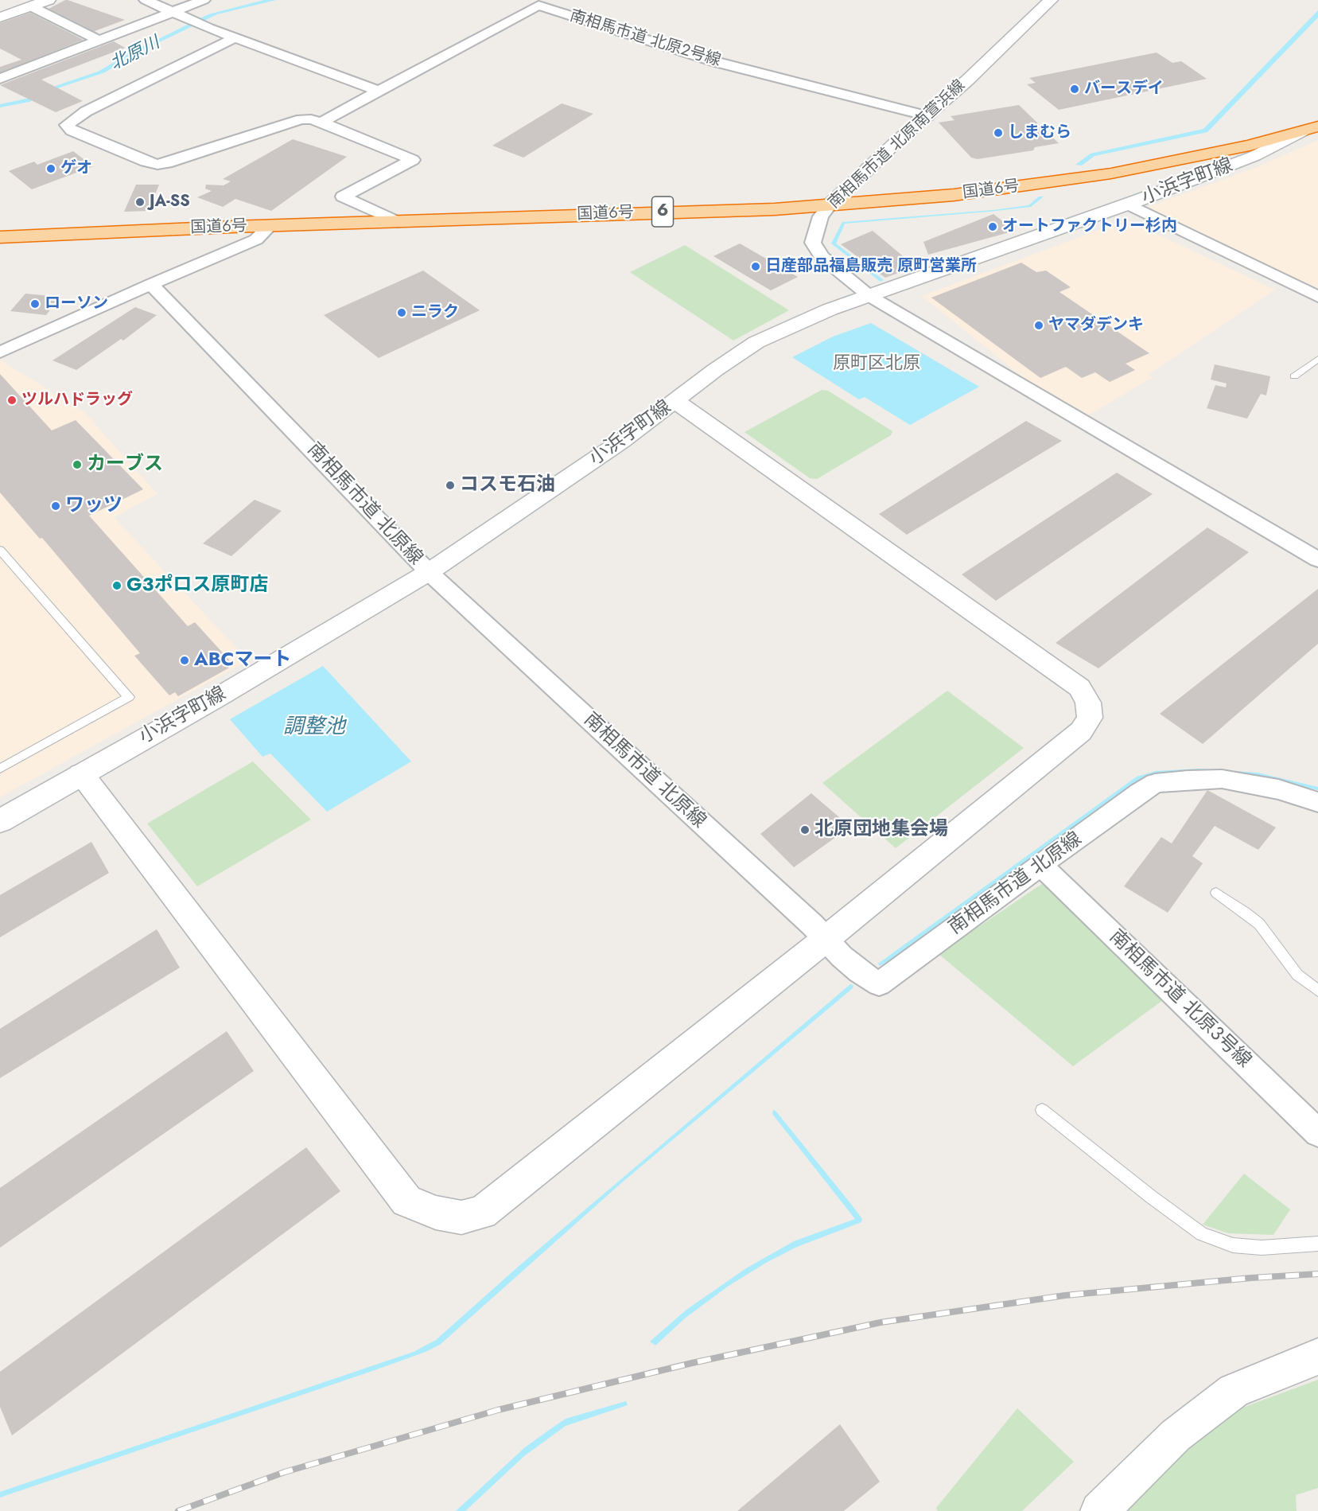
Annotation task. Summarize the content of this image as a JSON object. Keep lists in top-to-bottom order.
{
  "streets": {
    "highway": ["国道6号", "6"],
    "street": [
      "南相馬市道 北原2号線",
      "南相馬市道 北原南萱浜線",
      "小浜字町線",
      "南相馬市道 北原線",
      "南相馬市道 北原3号線"
    ]
  },
  "crossings": [
    ["南相馬市道 北原2号線", "南相馬市道 北原南萱浜線"],
    ["南相馬市道 北原南萱浜線", "小浜字町線"],
    ["南相馬市道 北原南萱浜線", "国道6号"],
    ["小浜字町線", "国道6号"],
    ["小浜字町線", "南相馬市道 北原線"],
    ["南相馬市道 北原線", "南相馬市道 北原3号線"]
  ],
  "districts": ["原町区北原"],
  "water": ["北原川", "調整池"],
  "places": [
    "バースデイ",
    "しまむら",
    "ゲオ",
    "JA-SS",
    "オートファクトリー杉内",
    "日産部品福島販売 原町営業所",
    "ローソン",
    "ニラク",
    "ヤマダデンキ",
    "ツルハドラッグ",
    "カーブス",
    "コスモ石油",
    "ワッツ",
    "G3ポロス原町店",
    "ABCマート",
    "北原団地集会場"
  ]
}
